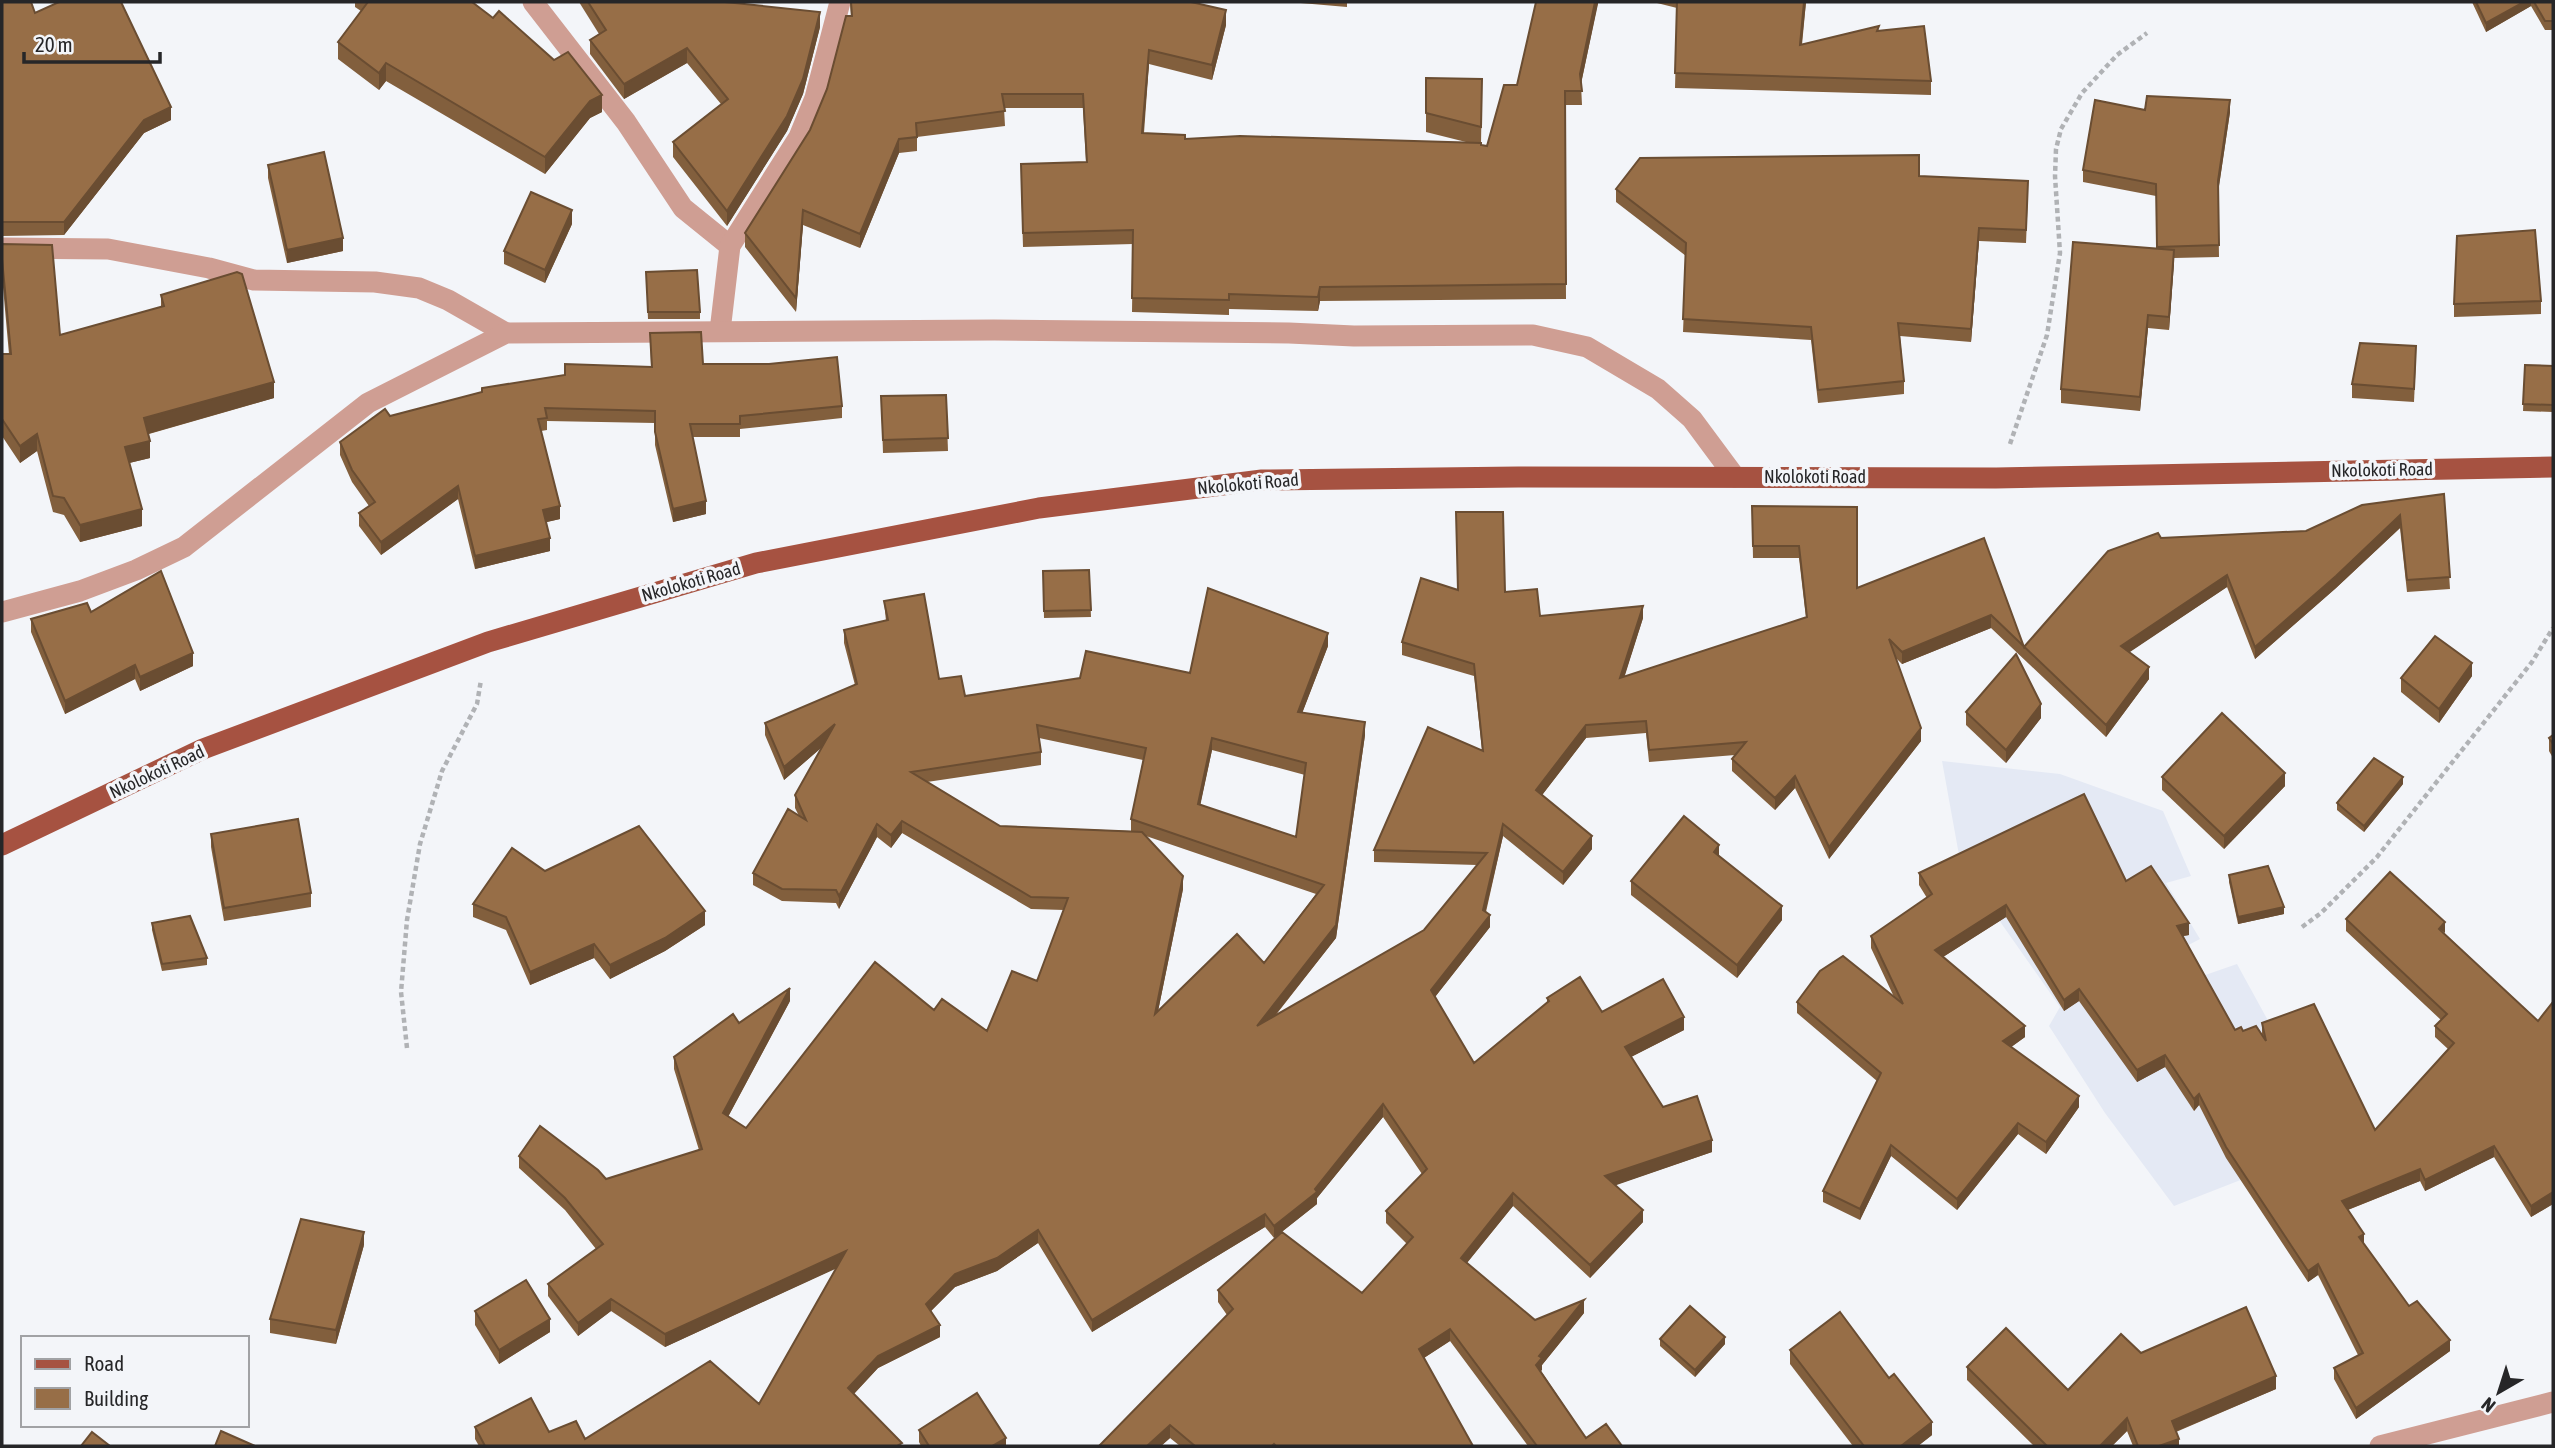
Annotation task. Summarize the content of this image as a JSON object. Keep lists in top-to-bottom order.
{
  "streets": {
    "main road": ["Nkolokoti Road"]
  },
  "legend": ["Road", "Building"],
  "scale_bar": "20 m",
  "north": "bottom left"
}
